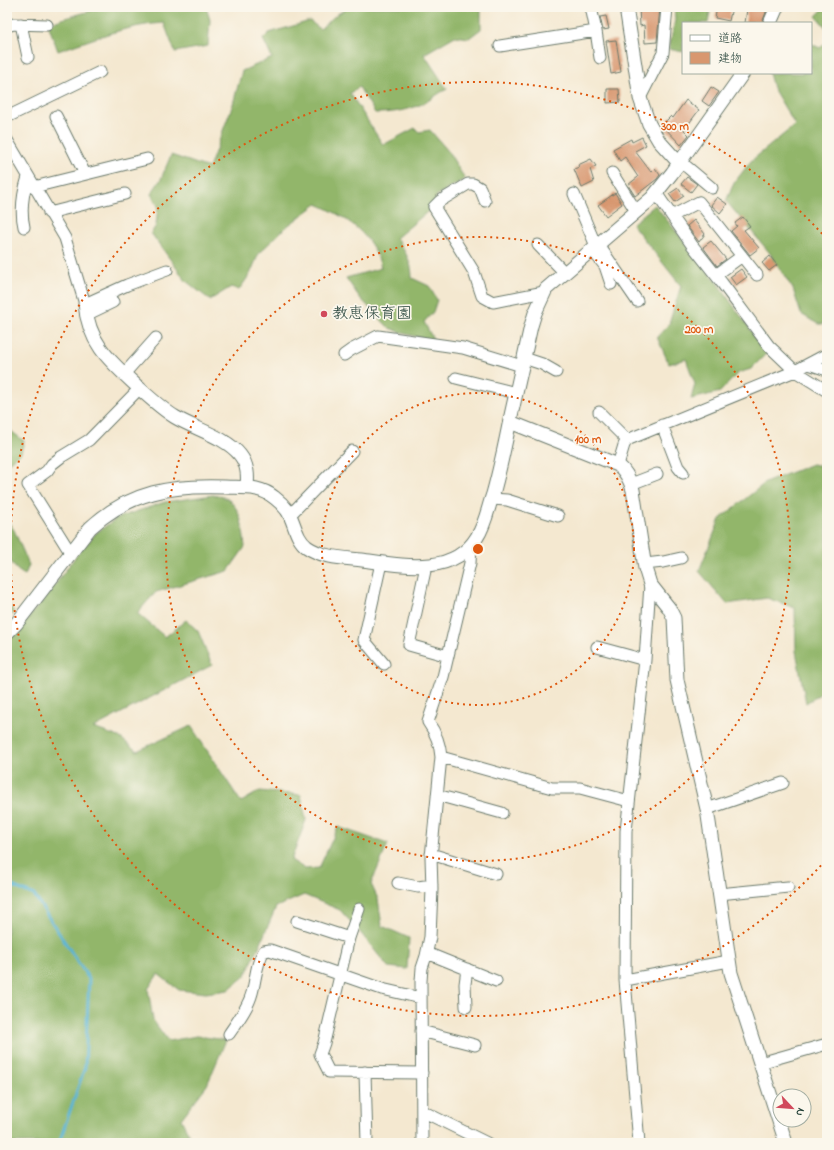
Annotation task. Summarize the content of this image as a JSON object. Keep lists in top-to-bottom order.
{
  "places": ["教恵保育園"],
  "legend": ["道路", "建物"],
  "north": "bottom right",
  "rings": ["300 m", "200 m", "100 m"]
}
